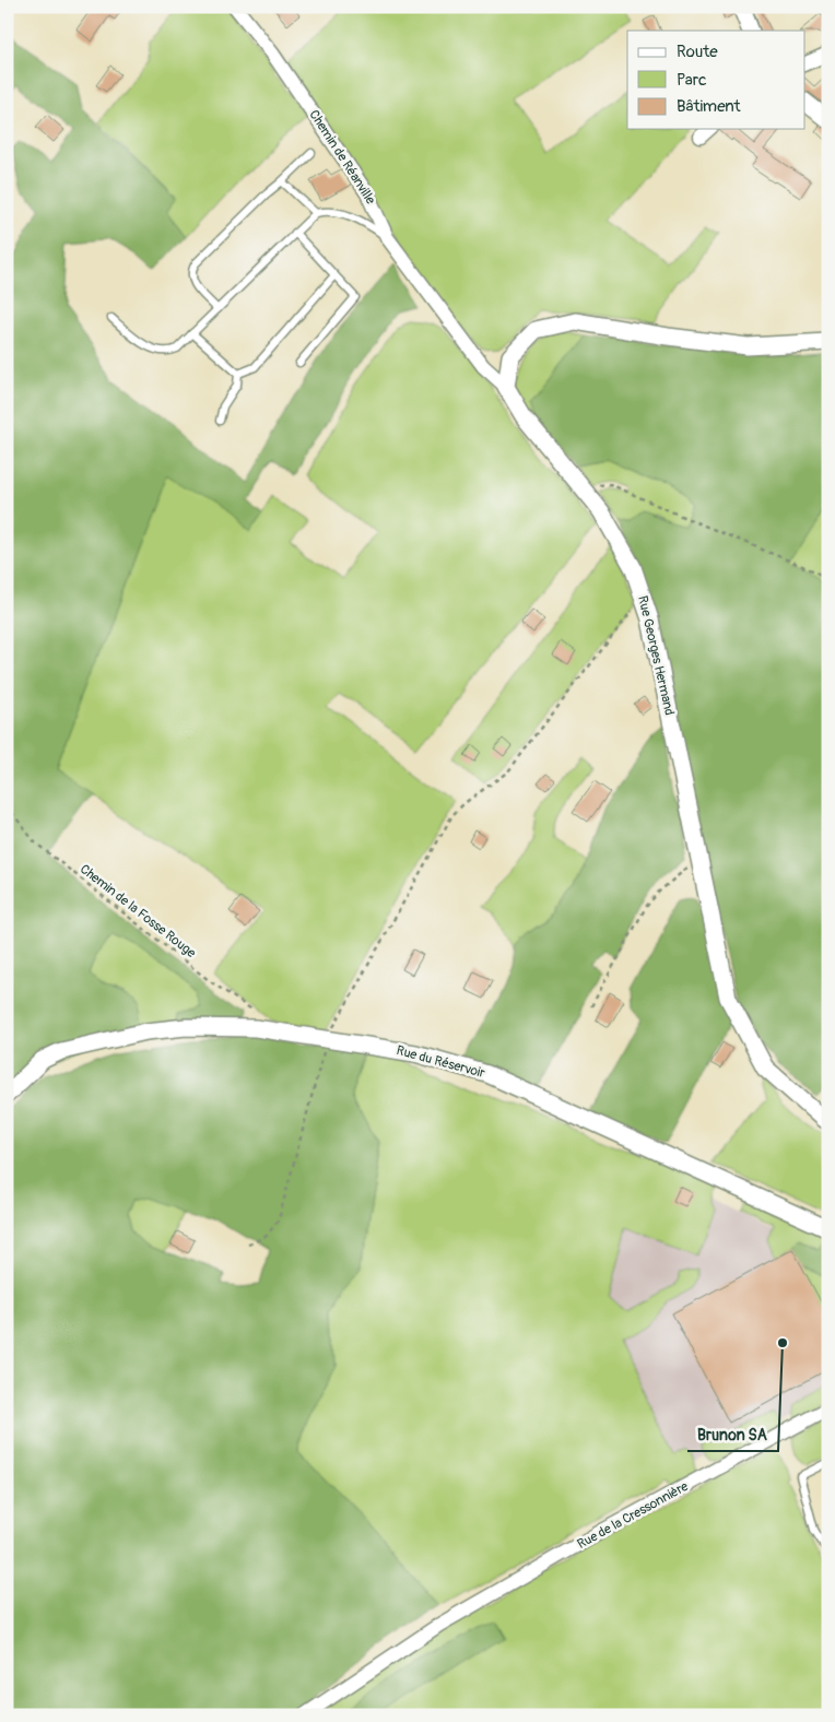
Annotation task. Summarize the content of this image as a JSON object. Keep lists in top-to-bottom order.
{
  "streets": {
    "street": [
      "Chemin de Réanville",
      "Rue Georges Hermand",
      "Rue du Réservoir",
      "Rue de la Cressonnière"
    ],
    "path": ["Chemin de la Fosse Rouge"]
  },
  "crossings": [
    ["Chemin de Réanville", "Rue Georges Hermand"],
    ["Chemin de la Fosse Rouge", "Rue du Réservoir"]
  ],
  "places": ["Brunon SA"],
  "legend": ["Route", "Parc", "Bâtiment"]
}
